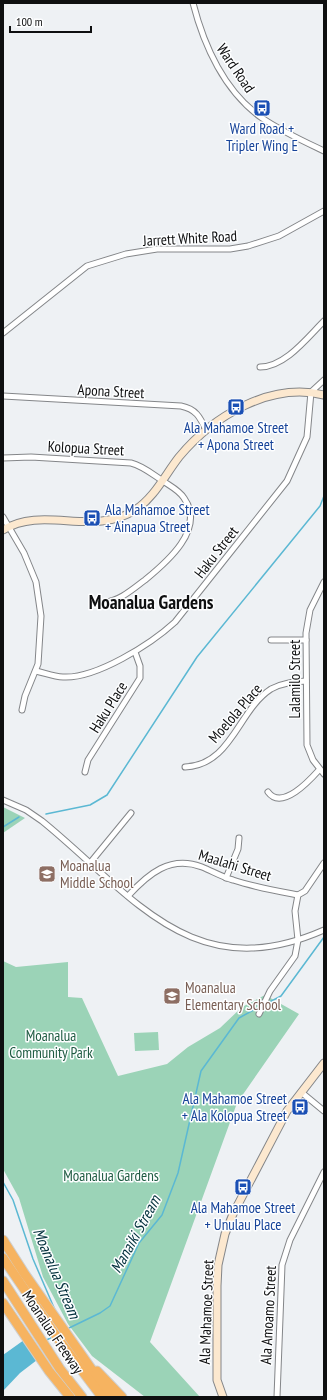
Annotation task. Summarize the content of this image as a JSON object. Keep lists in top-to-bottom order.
{
  "streets": {
    "highway": ["Moanalua Freeway"],
    "street": [
      "Ward Road",
      "Jarrett White Road",
      "Apona Street",
      "Kolopua Street",
      "Haku Street",
      "Lalamilo Street",
      "Haku Place",
      "Moelola Place",
      "Maalahi Street",
      "Ala Mahamoe Street",
      "Ala Amoamo Street"
    ]
  },
  "crossings": [
    ["Haku Street", "Haku Place"],
    ["Lalamilo Street", "Moelola Place"]
  ],
  "districts": ["Moanalua Gardens"],
  "water": ["Manaiki Stream", "Moanalua Stream"],
  "parks": ["Moanalua Community Park", "Moanalua Gardens"],
  "places": {
    "bus stop": [
      "Ward Road + Tripler Wing E",
      "Ala Mahamoe Street + Apona Street",
      "Ala Mahamoe Street + Ainapua Street",
      "Ala Mahamoe Street + Ala Kolopua Street",
      "Ala Mahamoe Street + Unulau Place"
    ],
    "school or university": ["Moanalua Middle School", "Moanalua Elementary School"]
  },
  "scale_bar": "100 m"
}
